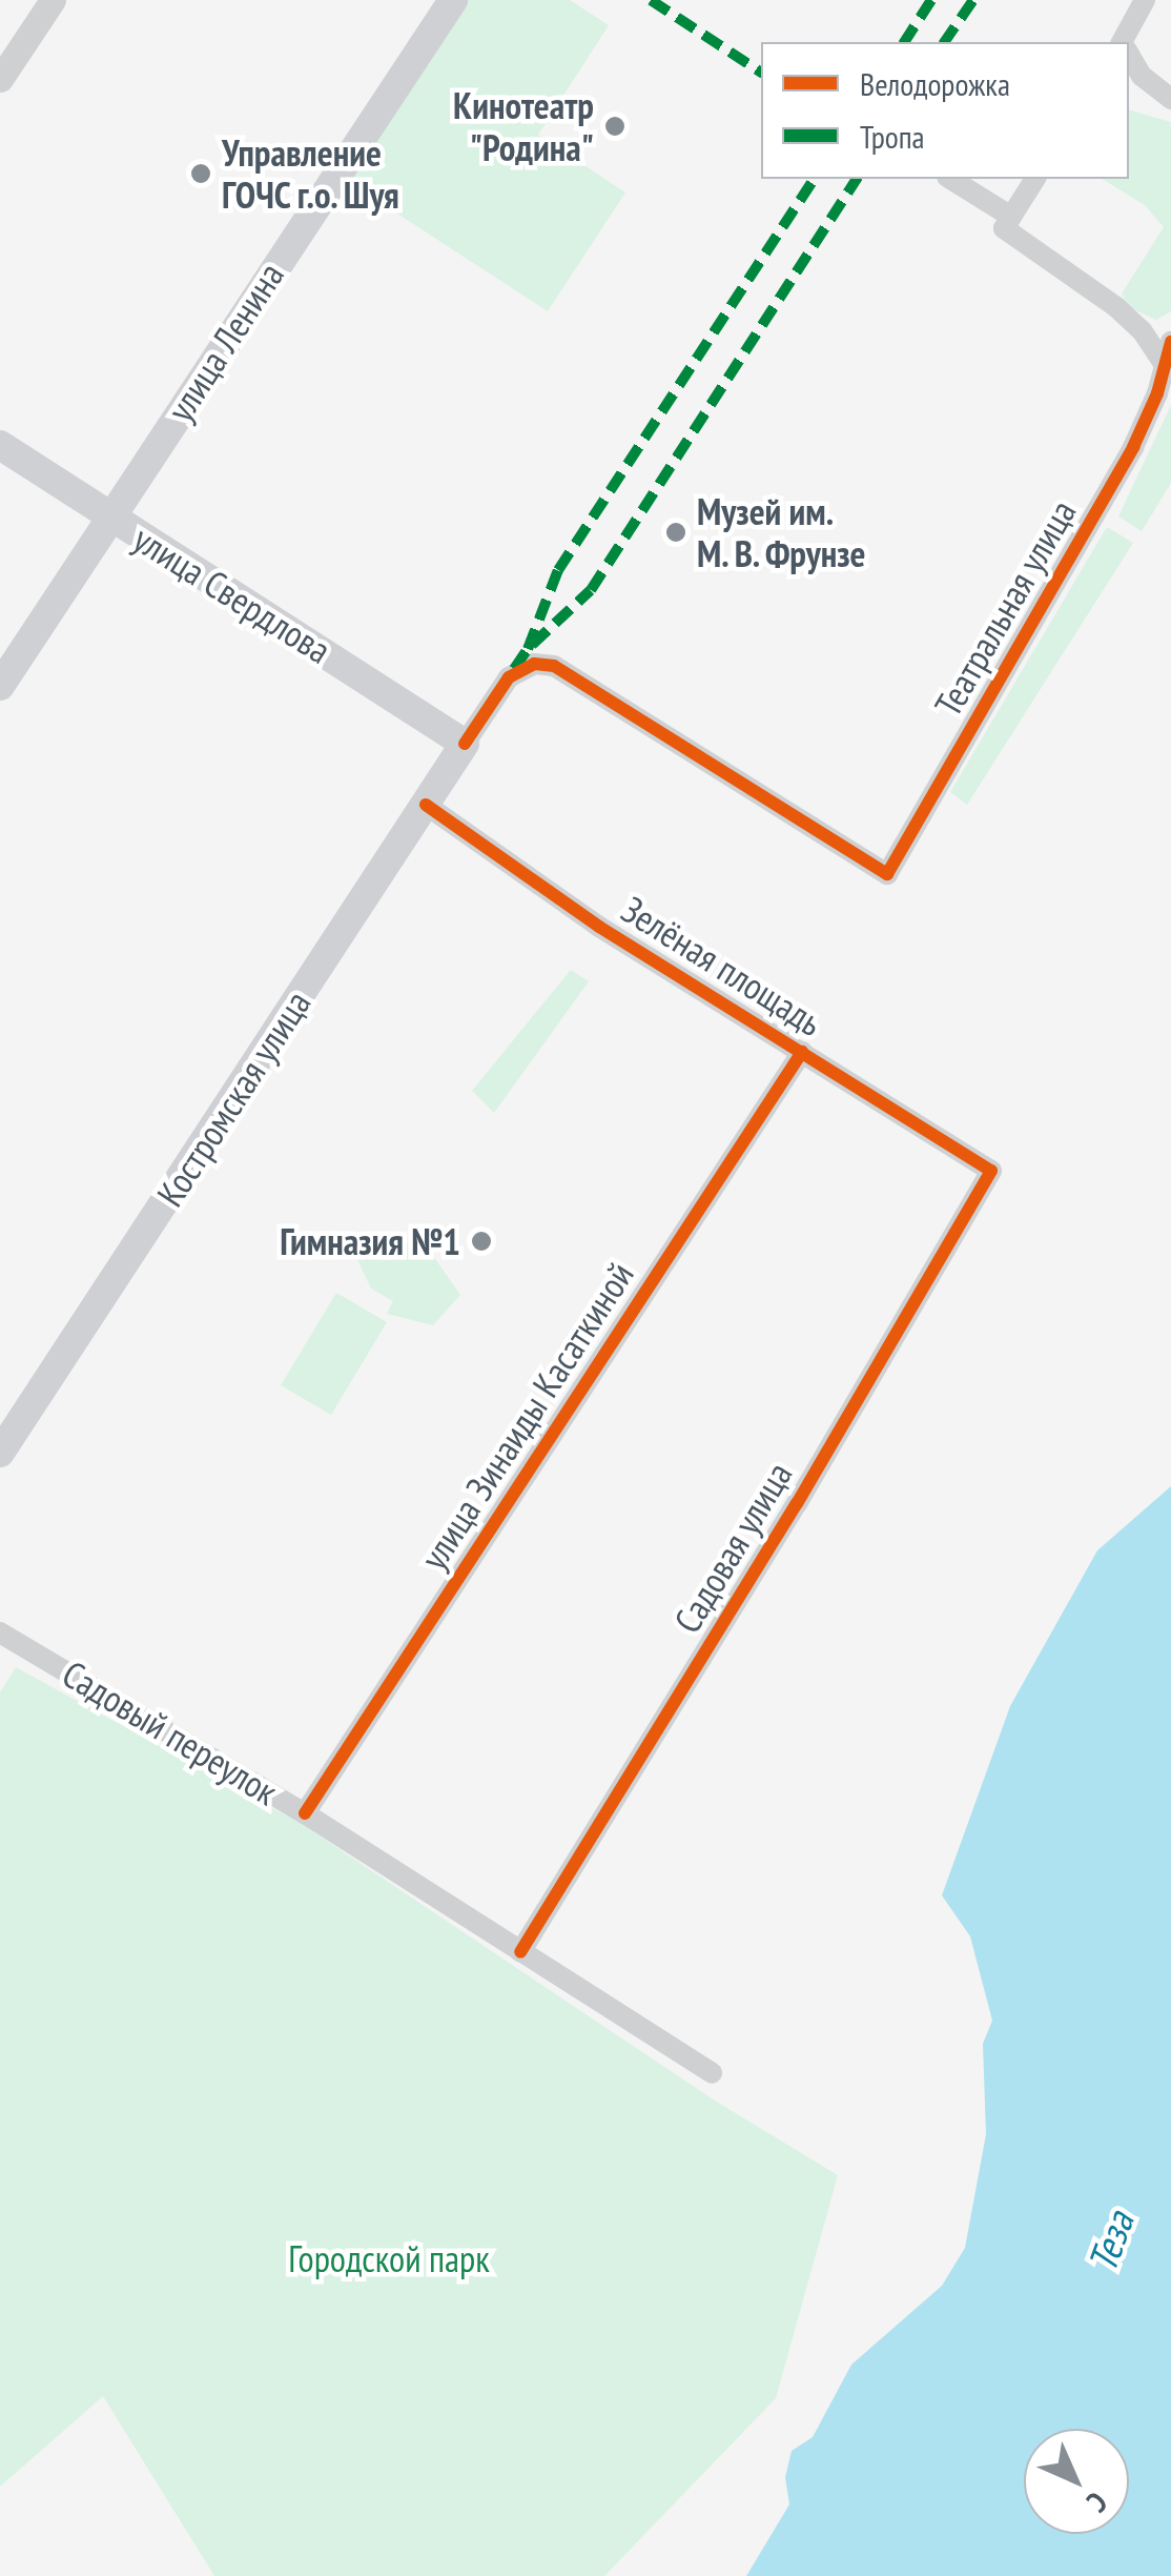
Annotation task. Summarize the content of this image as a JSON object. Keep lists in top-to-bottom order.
{
  "streets": {
    "main road": ["улица Ленина", "улица Свердлова", "Костромская улица"],
    "street": [
      "Театральная улица",
      "Зелёная площадь",
      "улица Зинаиды Касаткиной",
      "Садовая улица",
      "Садовый переулок"
    ]
  },
  "crossings": [
    ["улица Ленина", "улица Свердлова"],
    ["улица Свердлова", "Театральная улица"],
    ["улица Свердлова", "Костромская улица"],
    ["Театральная улица", "Костромская улица"],
    ["Зелёная площадь", "Костромская улица"],
    ["Зелёная площадь", "улица Зинаиды Касаткиной"],
    ["Зелёная площадь", "Садовая улица"],
    ["улица Зинаиды Касаткиной", "Садовый переулок"],
    ["Садовая улица", "Садовый переулок"]
  ],
  "water": ["Теза"],
  "parks": ["Городской парк"],
  "places": [
    "Кинотеатр \"Родина\"",
    "Управление ГОЧС г.о. Шуя",
    "Музей им. М. В. Фрунзе",
    "Гимназия №1"
  ],
  "legend": ["Велодорожка", "Тропа"],
  "north": "bottom right"
}
